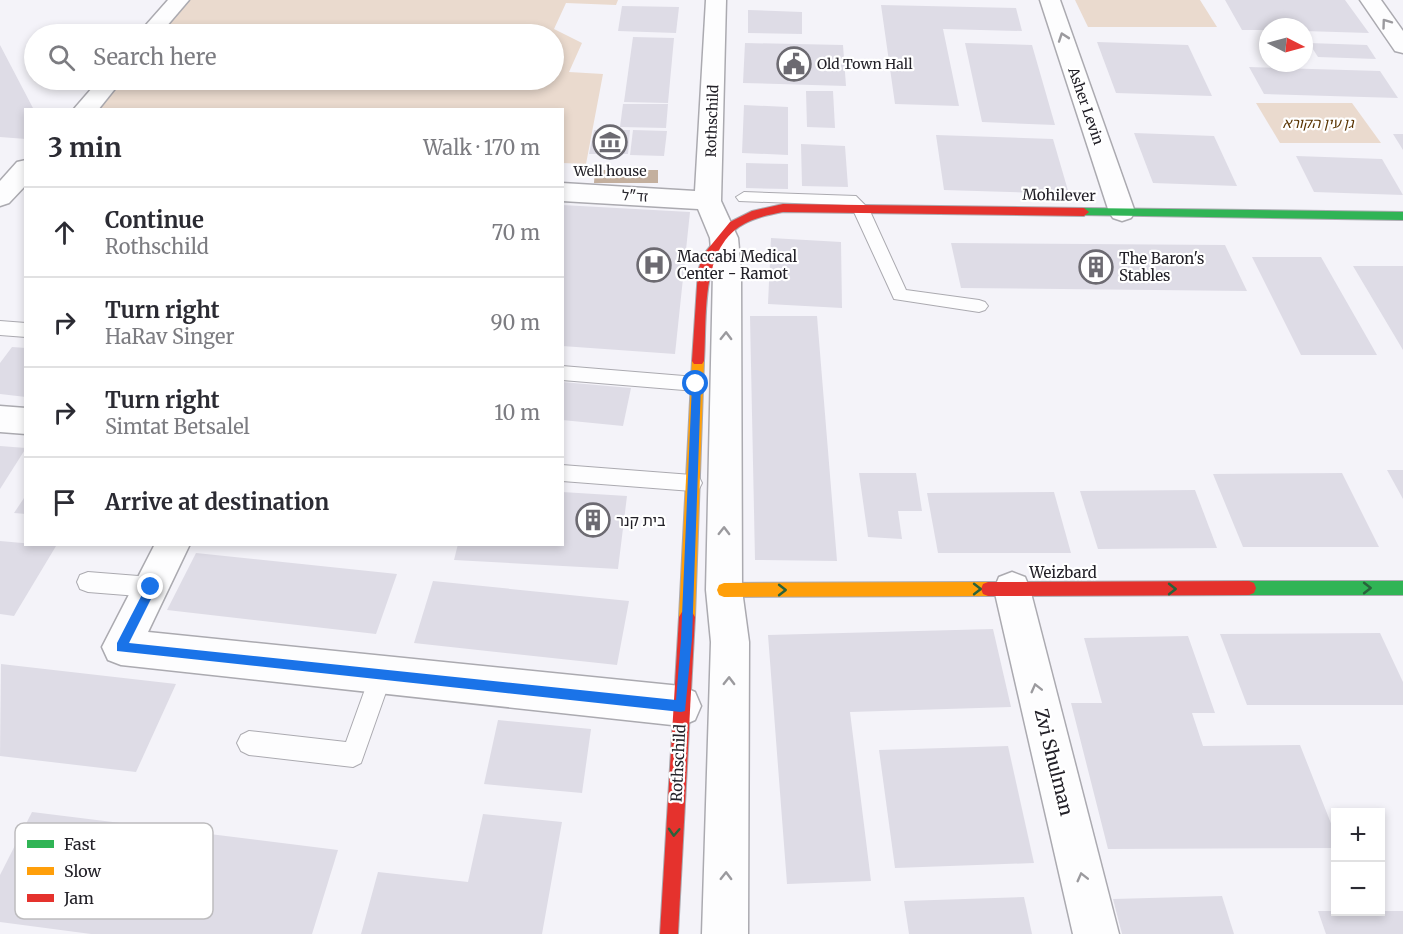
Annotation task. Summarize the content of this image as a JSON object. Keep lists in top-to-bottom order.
{
  "streets": {
    "street": [
      "Asher Levin",
      "Rothschild",
      "Mohilever",
      "זד\"ל",
      "Weizbard",
      "Zvi Shulman"
    ]
  },
  "crossings": [
    ["Asher Levin", "Mohilever"],
    ["Rothschild", "Mohilever"],
    ["Rothschild", "זד\"ל"],
    ["Rothschild", "Weizbard"],
    ["Weizbard", "Zvi Shulman"]
  ],
  "one_way": ["Asher Levin", "Weizbard", "Zvi Shulman"],
  "parks": ["גן עין הקורא"],
  "places": {
    "public building": ["Old Town Hall"],
    "museum": ["Well house"],
    "hospital": ["Maccabi Medical Center - Ramot"],
    "building": ["The Baron's Stables", "בית קנר"]
  },
  "legend": ["Fast", "Slow", "Jam"],
  "north": "right",
  "page": {
    "search": "Search here",
    "heading": ["3 min", "Walk · 170 m"],
    "list": [
      ["Continue", "Rothschild", "70 m"],
      ["Turn right", "HaRav Singer", "90 m"],
      ["Turn right", "Simtat Betsalel", "10 m"],
      "Arrive at destination"
    ],
    "map_buttons": ["+", "−"]
  }
}
